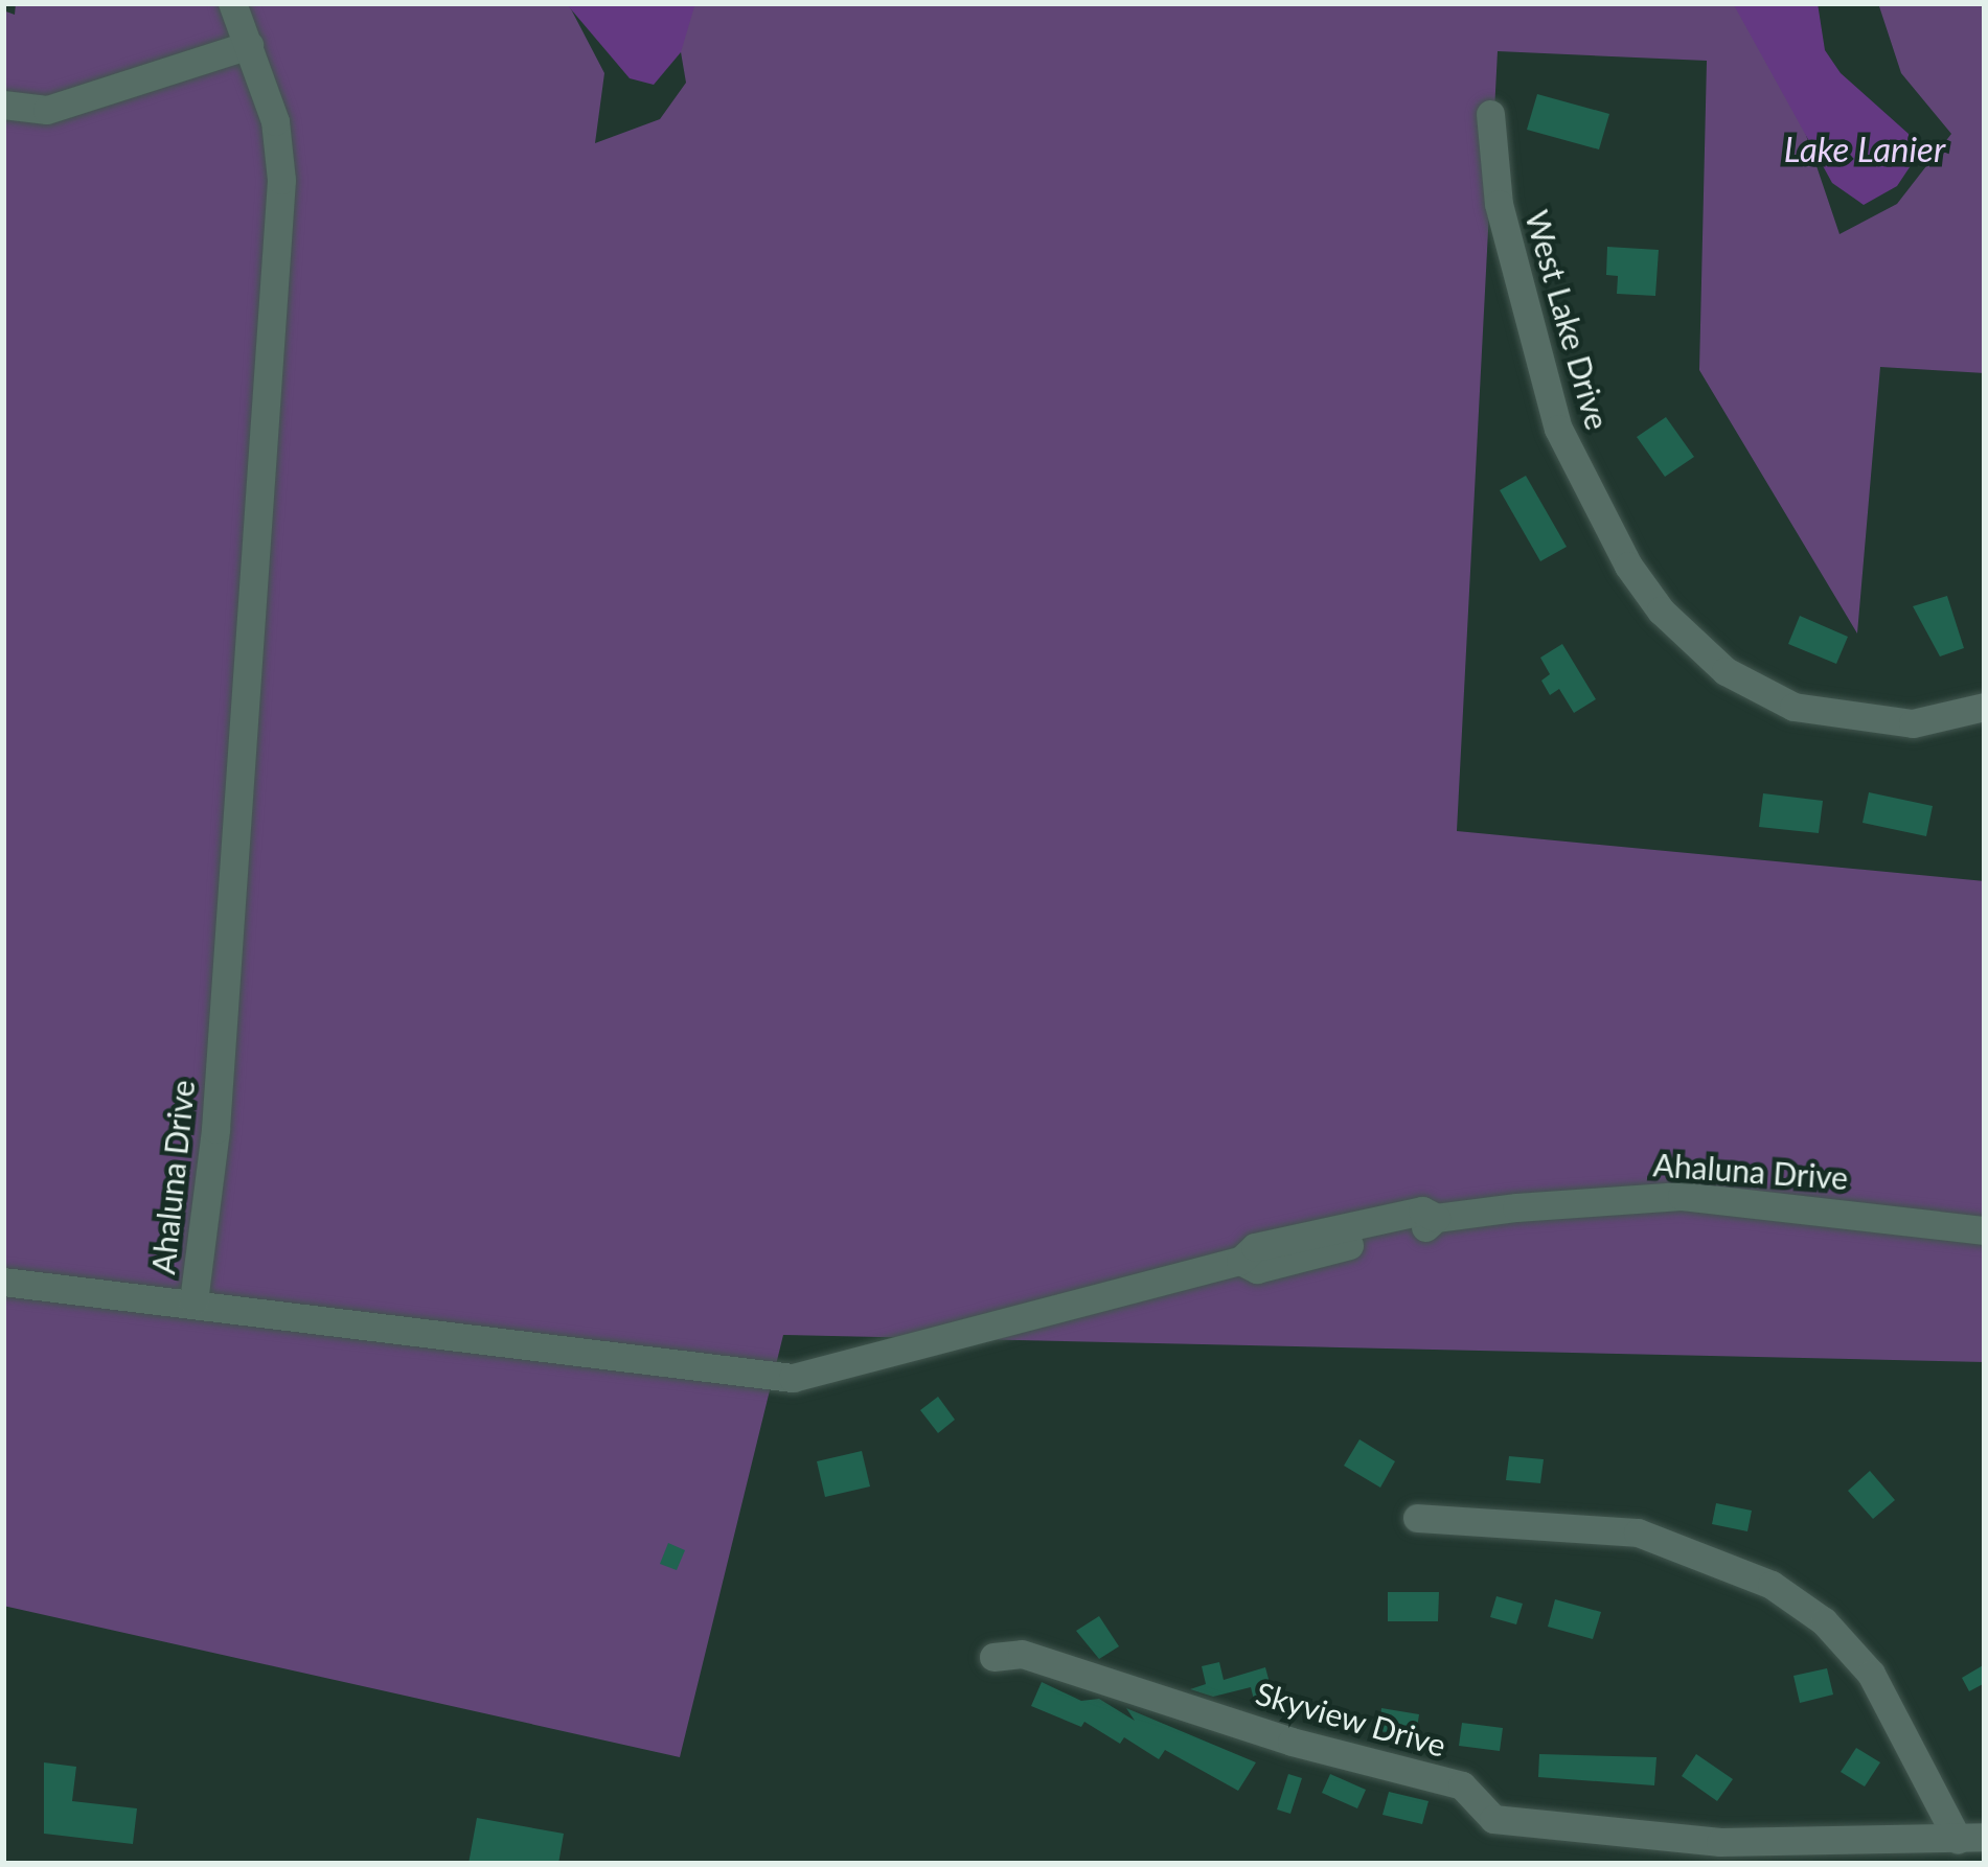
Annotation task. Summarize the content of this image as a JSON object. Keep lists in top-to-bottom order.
{
  "streets": {
    "street": ["West Lake Drive", "Ahaluna Drive", "Skyview Drive"]
  },
  "water": ["Lake Lanier"]
}
